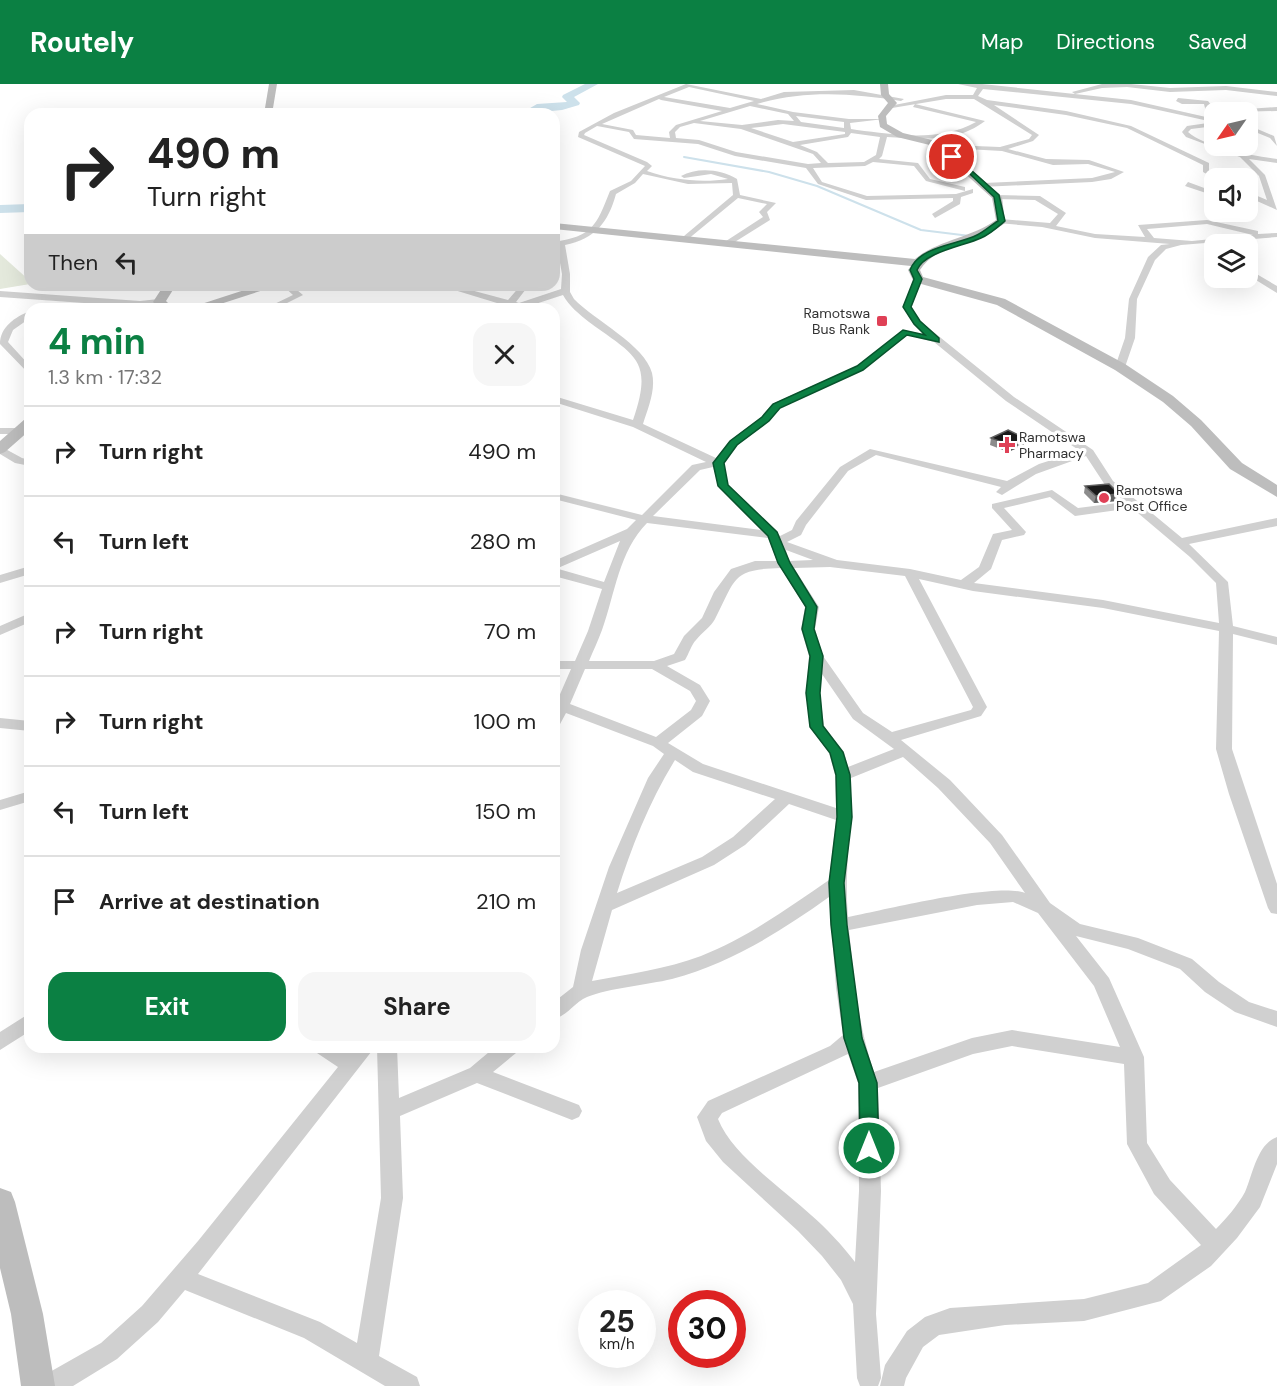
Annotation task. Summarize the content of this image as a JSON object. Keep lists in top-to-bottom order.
{
  "places": {
    "transit": ["Ramotswa Bus Rank"],
    "health": ["Ramotswa Pharmacy"],
    "other": ["Ramotswa Post Office"]
  },
  "north": "bottom left",
  "page": {
    "header": "Routely",
    "nav": ["Map", "Directions", "Saved"],
    "turn": ["490 m", "Turn right"],
    "then": "Then",
    "heading": ["4 min", "1.3 km · 17:32"],
    "list": [
      {
        "name": "Turn right",
        "value": "490 m"
      },
      {
        "name": "Turn left",
        "value": "280 m"
      },
      {
        "name": "Turn right",
        "value": "70 m"
      },
      {
        "name": "Turn right",
        "value": "100 m"
      },
      {
        "name": "Turn left",
        "value": "150 m"
      },
      {
        "name": "Arrive at destination",
        "value": "210 m"
      }
    ],
    "buttons": ["Exit", "Share"],
    "speed": "25 km/h",
    "limit": "30"
  }
}
